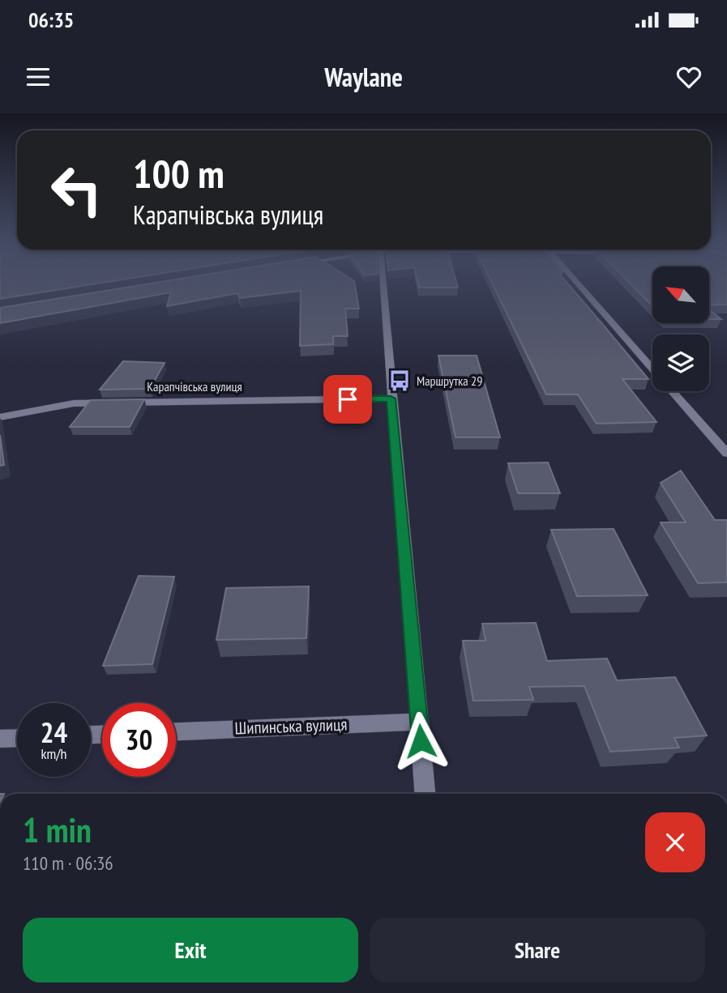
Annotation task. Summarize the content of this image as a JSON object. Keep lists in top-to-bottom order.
{
  "streets": {
    "street": ["Карапчівська вулиця", "Шипинська вулиця"]
  },
  "places": {
    "bus stop": ["Маршрутка 29"]
  },
  "north": "top left",
  "page": {
    "status": "06:35",
    "header": "Waylane",
    "turn": ["100 m", "Карапчівська вулиця"],
    "speed": "24 km/h",
    "limit": "30",
    "heading": ["1 min", "110 m · 06:36"],
    "buttons": ["Exit", "Share"]
  }
}
